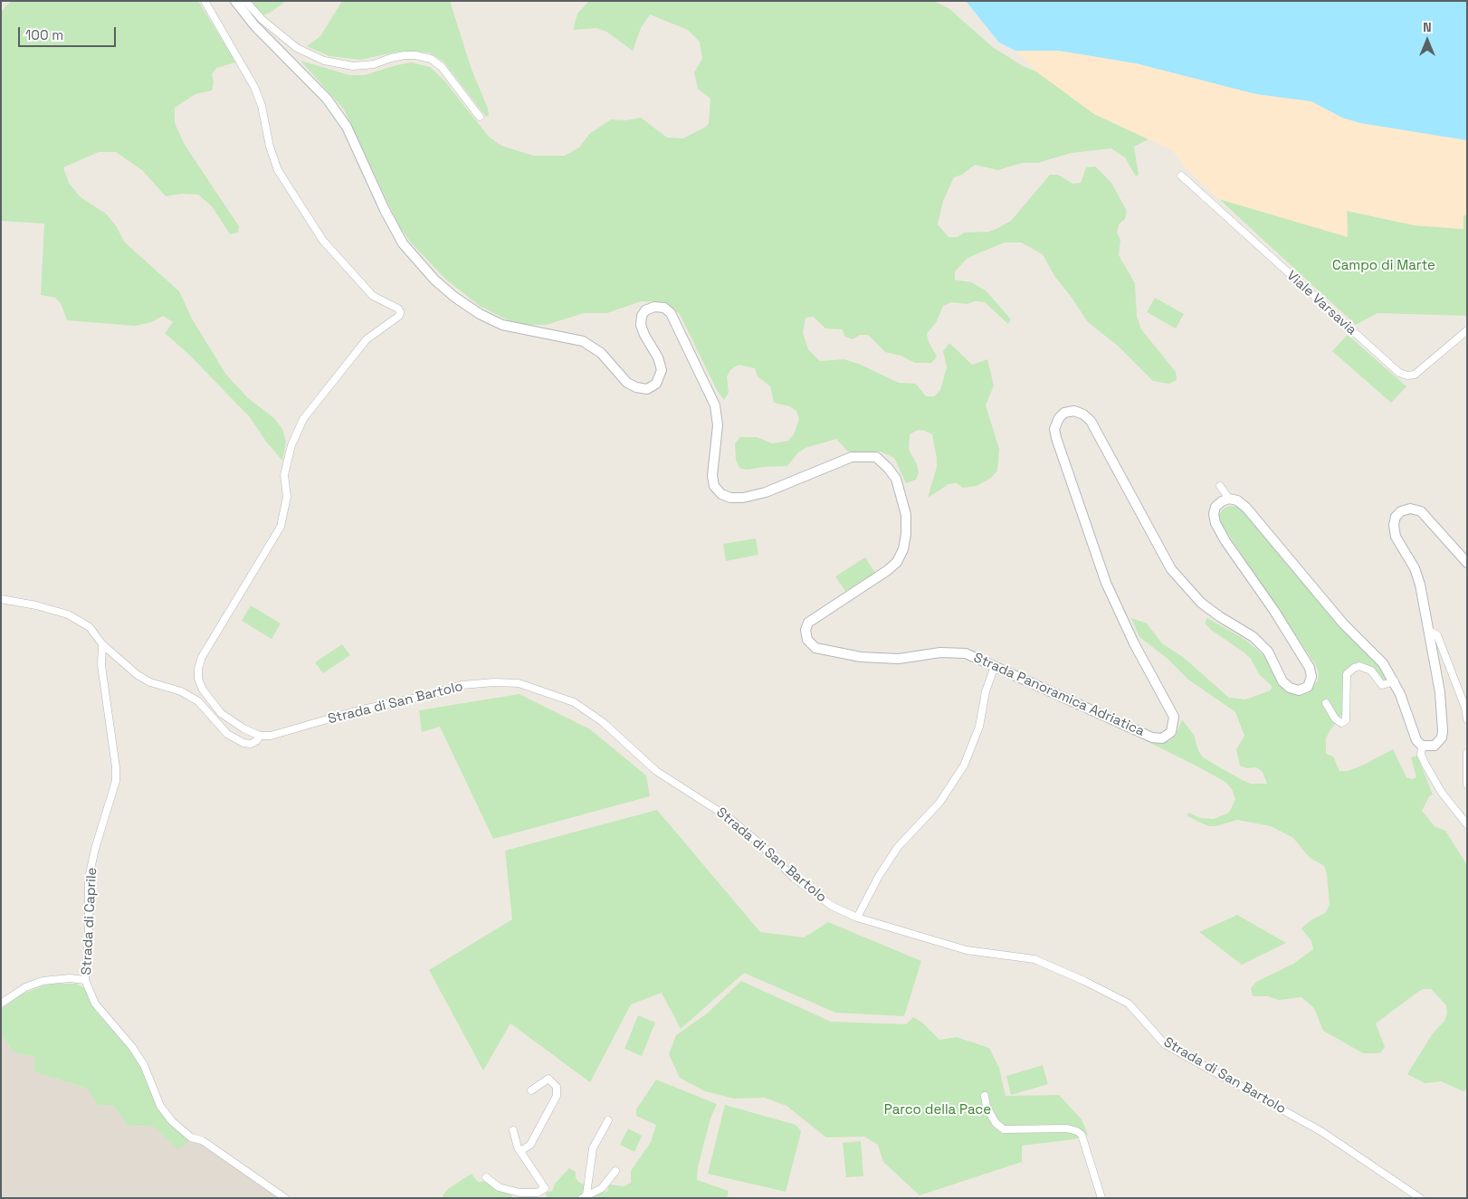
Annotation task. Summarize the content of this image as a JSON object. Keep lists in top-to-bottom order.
{
  "streets": {
    "street": [
      "Viale Varsavia",
      "Strada Panoramica Adriatica",
      "Strada di San Bartolo",
      "Strada di Caprile"
    ]
  },
  "crossings": [
    ["Strada di San Bartolo", "Strada di Caprile"]
  ],
  "parks": ["Campo di Marte", "Parco della Pace"],
  "scale_bar": "100 m",
  "north": "top"
}
